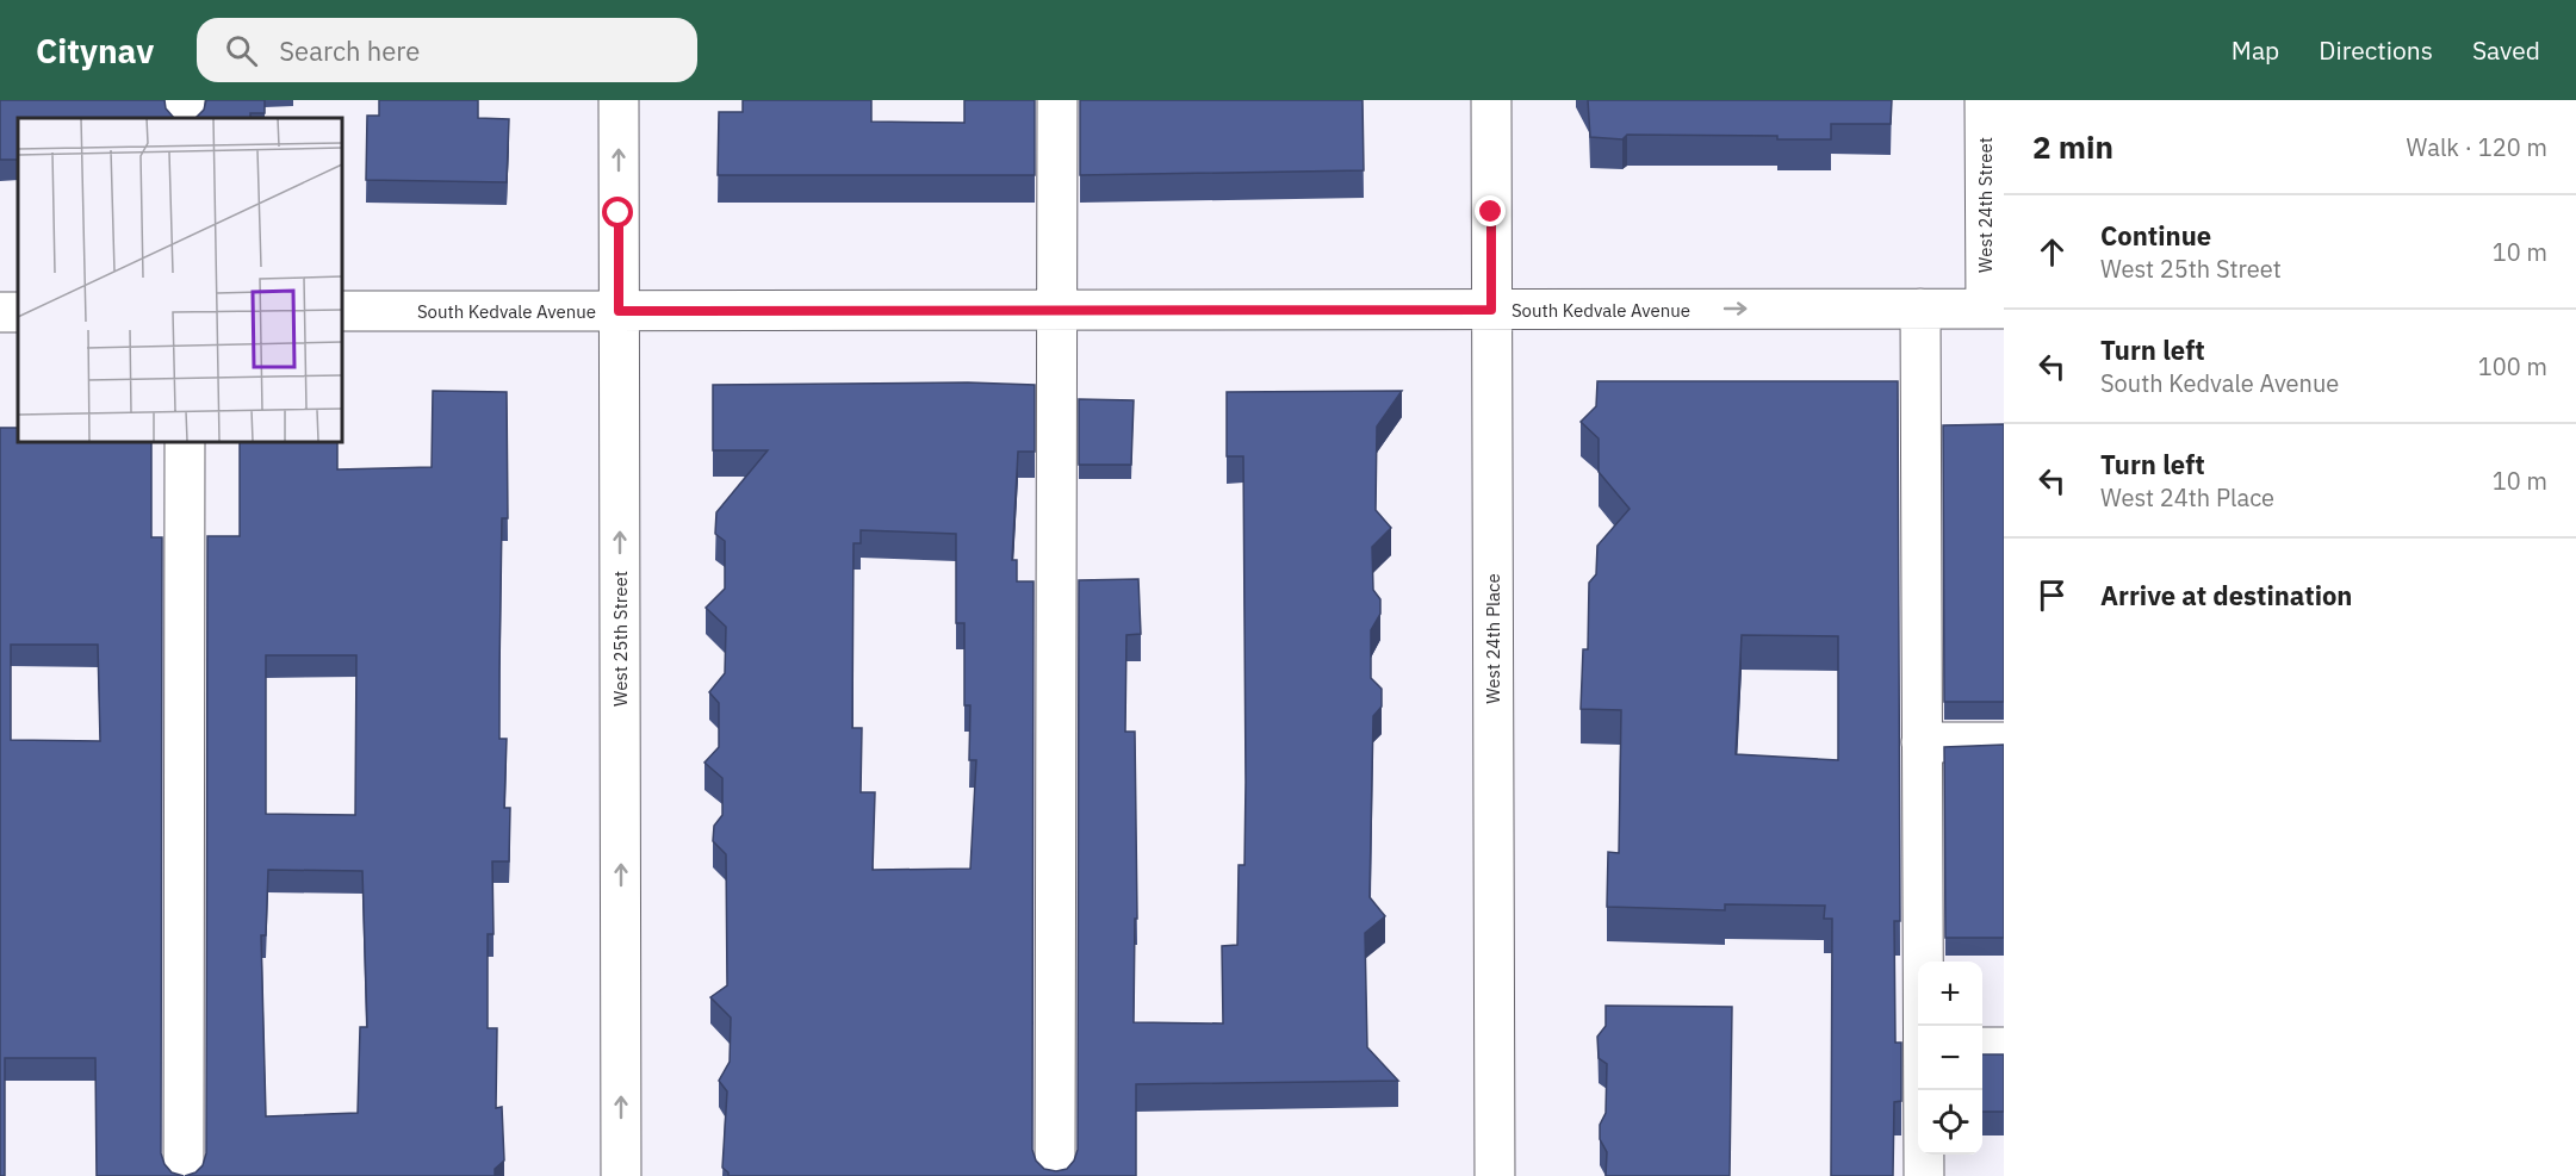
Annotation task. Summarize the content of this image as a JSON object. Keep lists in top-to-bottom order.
{
  "streets": {
    "street": [
      "West 24th Street",
      "South Kedvale Avenue",
      "West 25th Street",
      "West 24th Place"
    ]
  },
  "crossings": [
    ["West 24th Street", "South Kedvale Avenue"],
    ["South Kedvale Avenue", "West 25th Street"],
    ["South Kedvale Avenue", "West 24th Place"]
  ],
  "one_way": ["West 25th Street"],
  "page": {
    "header": "Citynav",
    "search": "Search here",
    "nav": ["Map", "Directions", "Saved"],
    "heading": ["2 min", "Walk · 120 m"],
    "list": [
      ["Continue", "West 25th Street", "10 m"],
      ["Turn left", "South Kedvale Avenue", "100 m"],
      ["Turn left", "West 24th Place", "10 m"],
      "Arrive at destination"
    ],
    "map_buttons": ["+", "−"]
  }
}
